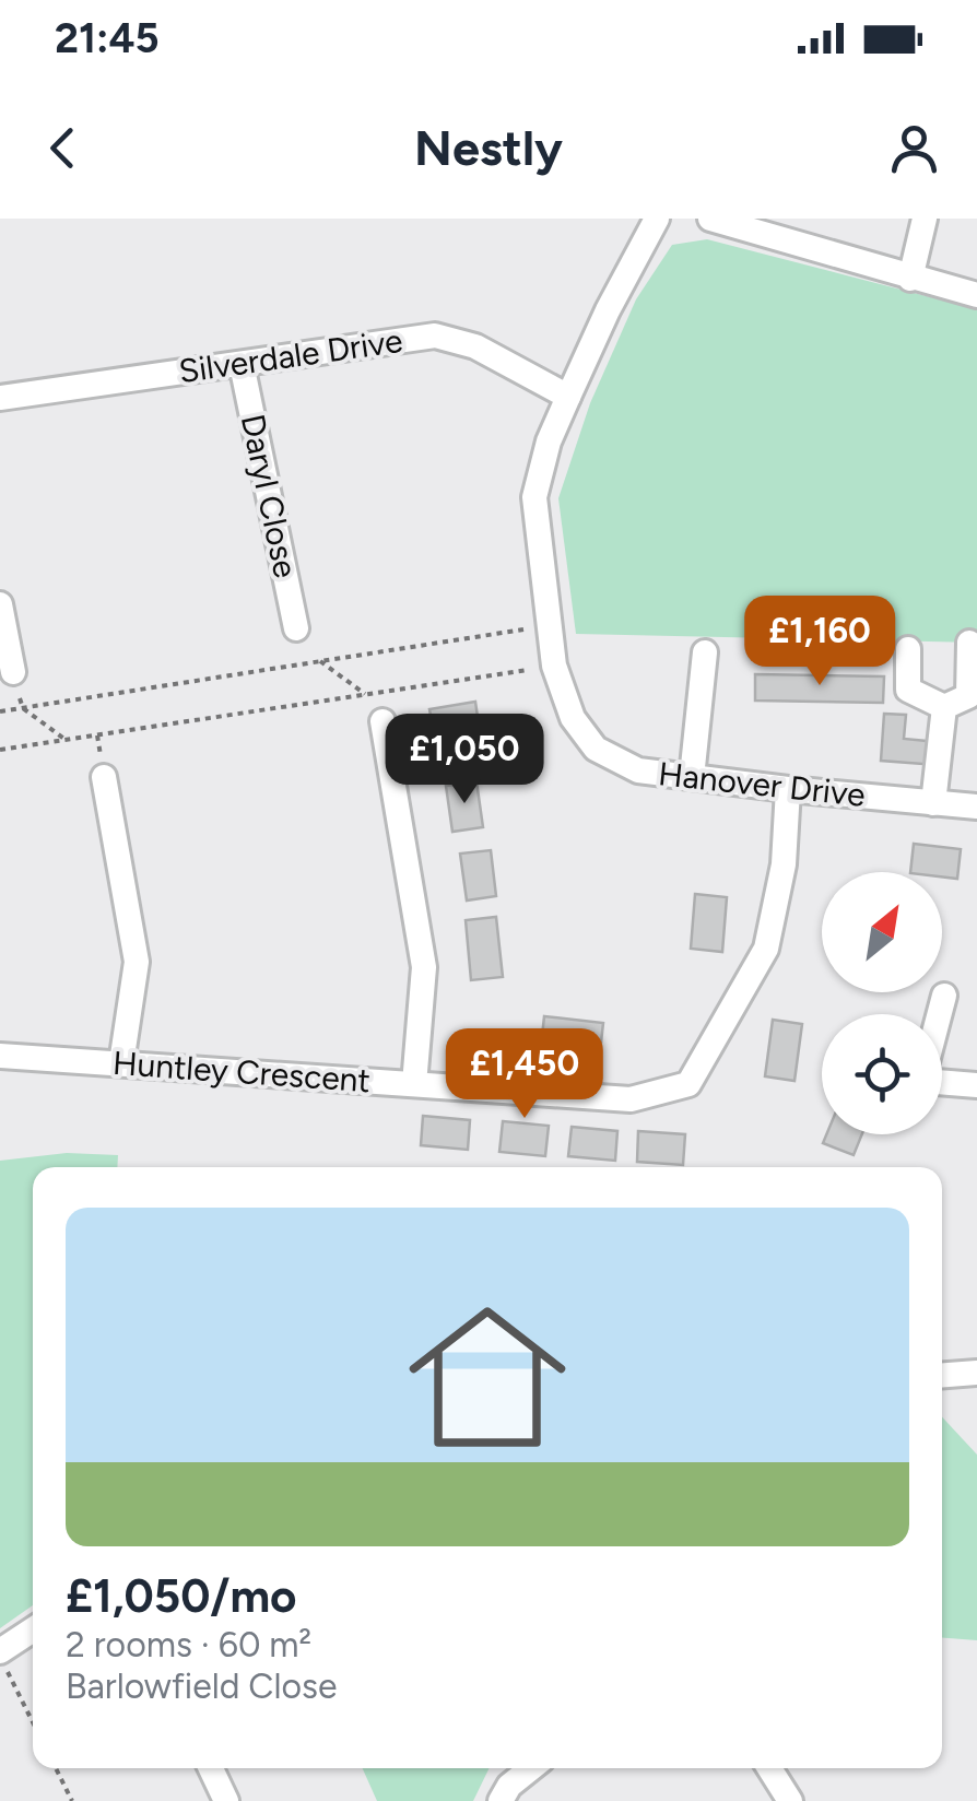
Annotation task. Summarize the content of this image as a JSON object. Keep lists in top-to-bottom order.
{
  "streets": {
    "street": [
      "Silverdale Drive",
      "Daryl Close",
      "Hanover Drive",
      "Huntley Crescent"
    ]
  },
  "crossings": [
    ["Silverdale Drive", "Daryl Close"],
    ["Silverdale Drive", "Hanover Drive"],
    ["Hanover Drive", "Huntley Crescent"]
  ],
  "north": "top right",
  "page": {
    "status": "21:45",
    "header": "Nestly",
    "price": ["£1,160", "£1,050", "£1,450"],
    "list": [
      {
        "name": "£1,050/mo",
        "note": "2 rooms · 60 m² · Barlowfield Close"
      }
    ]
  }
}
